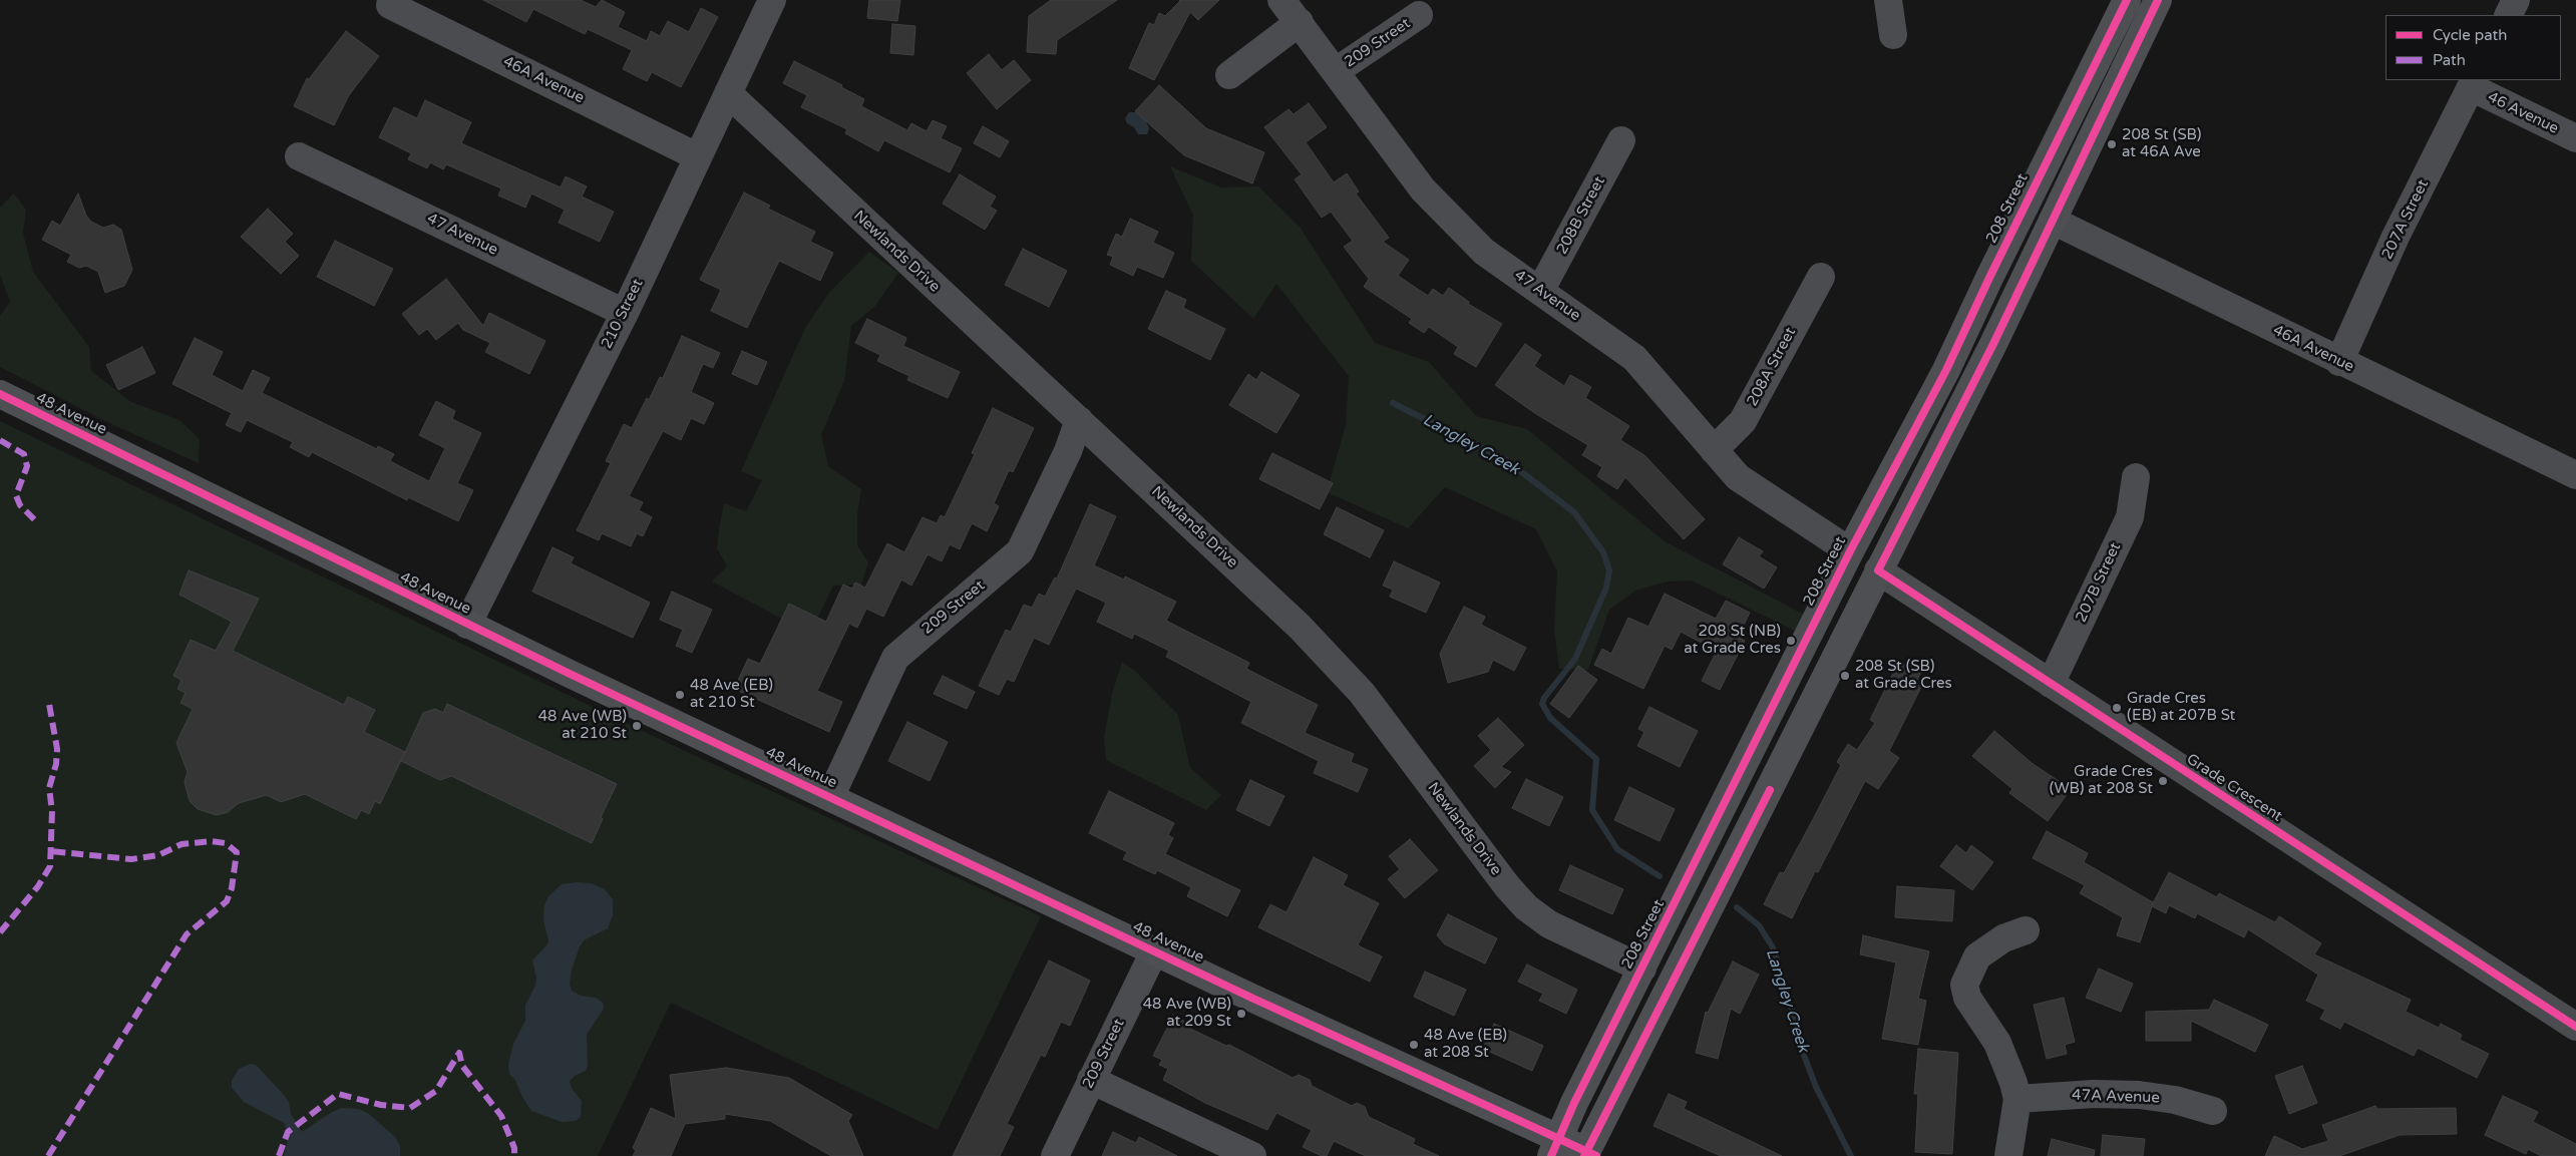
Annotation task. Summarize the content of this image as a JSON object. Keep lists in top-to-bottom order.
{
  "streets": {
    "main road": ["208 Street", "48 Avenue"],
    "street": [
      "209 Street",
      "46A Avenue",
      "46 Avenue",
      "208B Street",
      "207A Street",
      "47 Avenue",
      "Newlands Drive",
      "210 Street",
      "208A Street",
      "207B Street",
      "Grade Crescent",
      "47A Avenue"
    ]
  },
  "crossings": [
    ["209 Street", "47 Avenue"],
    ["209 Street", "Newlands Drive"],
    ["209 Street", "48 Avenue"],
    ["46A Avenue", "207A Street"],
    ["46A Avenue", "210 Street"],
    ["46 Avenue", "207A Street"],
    ["208 Street", "47 Avenue"],
    ["208 Street", "Newlands Drive"],
    ["208 Street", "48 Avenue"],
    ["208B Street", "47 Avenue"],
    ["47 Avenue", "210 Street"],
    ["47 Avenue", "208A Street"],
    ["Newlands Drive", "210 Street"],
    ["210 Street", "48 Avenue"],
    ["207B Street", "Grade Crescent"]
  ],
  "water": ["Langley Creek"],
  "places": [
    "208 St (SB) at 46A Ave",
    "208 St (NB) at Grade Cres",
    "208 St (SB) at Grade Cres",
    "48 Ave (EB) at 210 St",
    "Grade Cres (EB) at 207B St",
    "48 Ave (WB) at 210 St",
    "Grade Cres (WB) at 208 St",
    "48 Ave (WB) at 209 St",
    "48 Ave (EB) at 208 St"
  ],
  "legend": ["Cycle path", "Path"]
}
